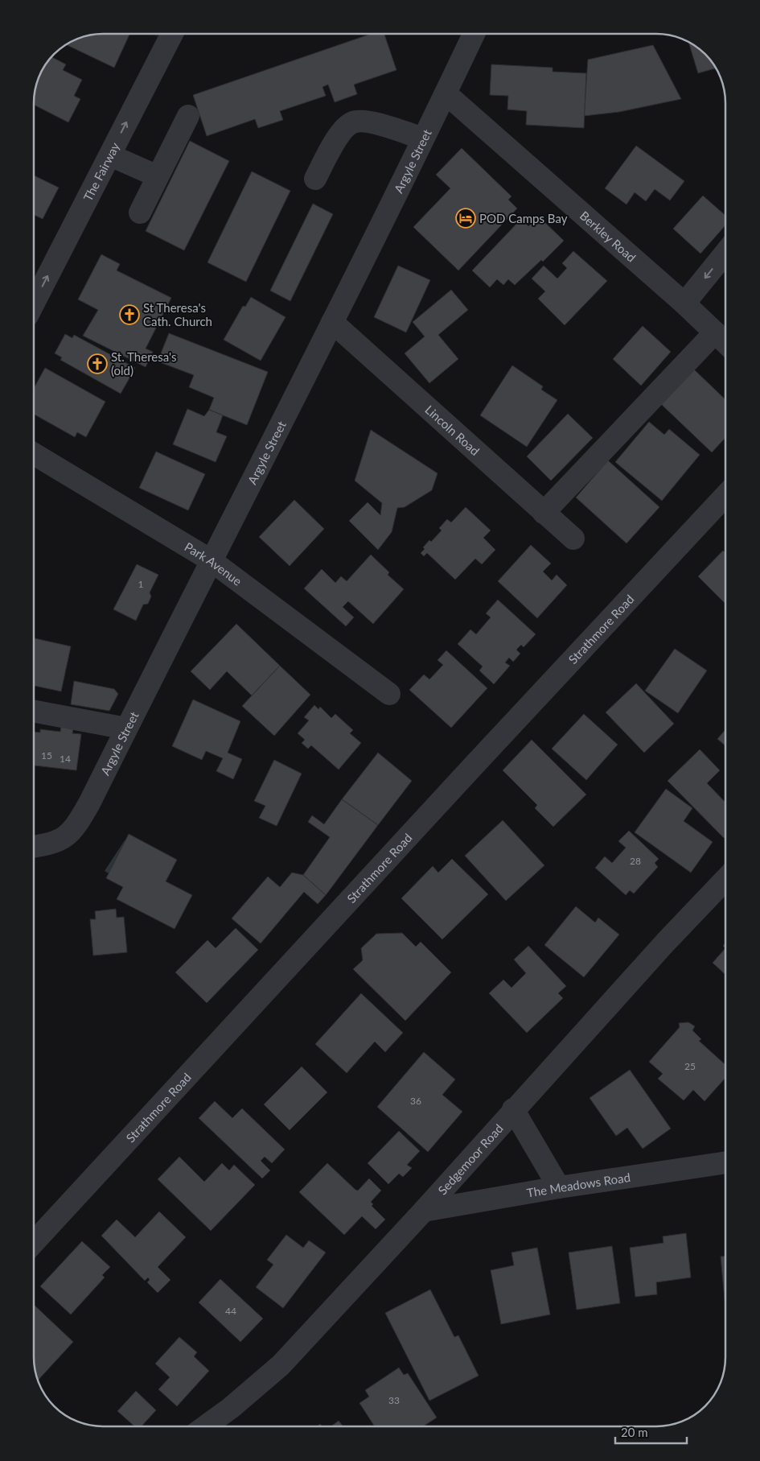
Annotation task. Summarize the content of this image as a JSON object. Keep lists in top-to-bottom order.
{
  "streets": {
    "street": [
      "Argyle Street",
      "The Fairway",
      "Berkley Road",
      "Lincoln Road",
      "Park Avenue",
      "Strathmore Road",
      "Sedgemoor Road",
      "The Meadows Road"
    ]
  },
  "crossings": [
    ["Argyle Street", "Berkley Road"],
    ["Argyle Street", "Lincoln Road"],
    ["Argyle Street", "Park Avenue"],
    ["Sedgemoor Road", "The Meadows Road"]
  ],
  "places": {
    "hotel": ["POD Camps Bay"],
    "church": ["St Theresa's Cath. Church", "St. Theresa's (old)"]
  },
  "house_numbers": [
    "1",
    "15",
    "14",
    "28",
    "25",
    "36",
    "44",
    "33"
  ],
  "scale_bar": "20 m"
}
